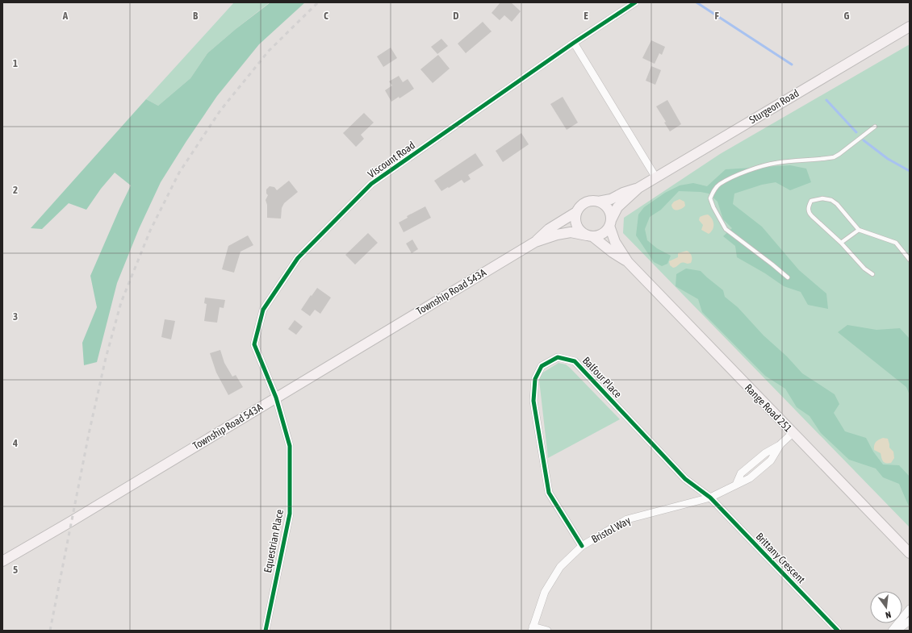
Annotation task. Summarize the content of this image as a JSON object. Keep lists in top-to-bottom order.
{
  "streets": {
    "main road": ["Sturgeon Road", "Township Road 543A", "Range Road 251"],
    "street": [
      "Viscount Road",
      "Balfour Place",
      "Bristol Way",
      "Equestrian Place",
      "Brittany Crescent"
    ]
  },
  "crossings": [
    ["Sturgeon Road", "Township Road 543A"],
    ["Sturgeon Road", "Range Road 251"],
    ["Viscount Road", "Township Road 543A"],
    ["Viscount Road", "Equestrian Place"],
    ["Township Road 543A", "Range Road 251"],
    ["Township Road 543A", "Equestrian Place"],
    ["Balfour Place", "Bristol Way"],
    ["Balfour Place", "Brittany Crescent"],
    ["Range Road 251", "Bristol Way"],
    ["Bristol Way", "Brittany Crescent"]
  ],
  "north": "bottom",
  "grid": {
    "columns": [
      "A",
      "B",
      "C",
      "D",
      "E",
      "F",
      "G"
    ],
    "rows": [
      "1",
      "2",
      "3",
      "4",
      "5"
    ]
  }
}
